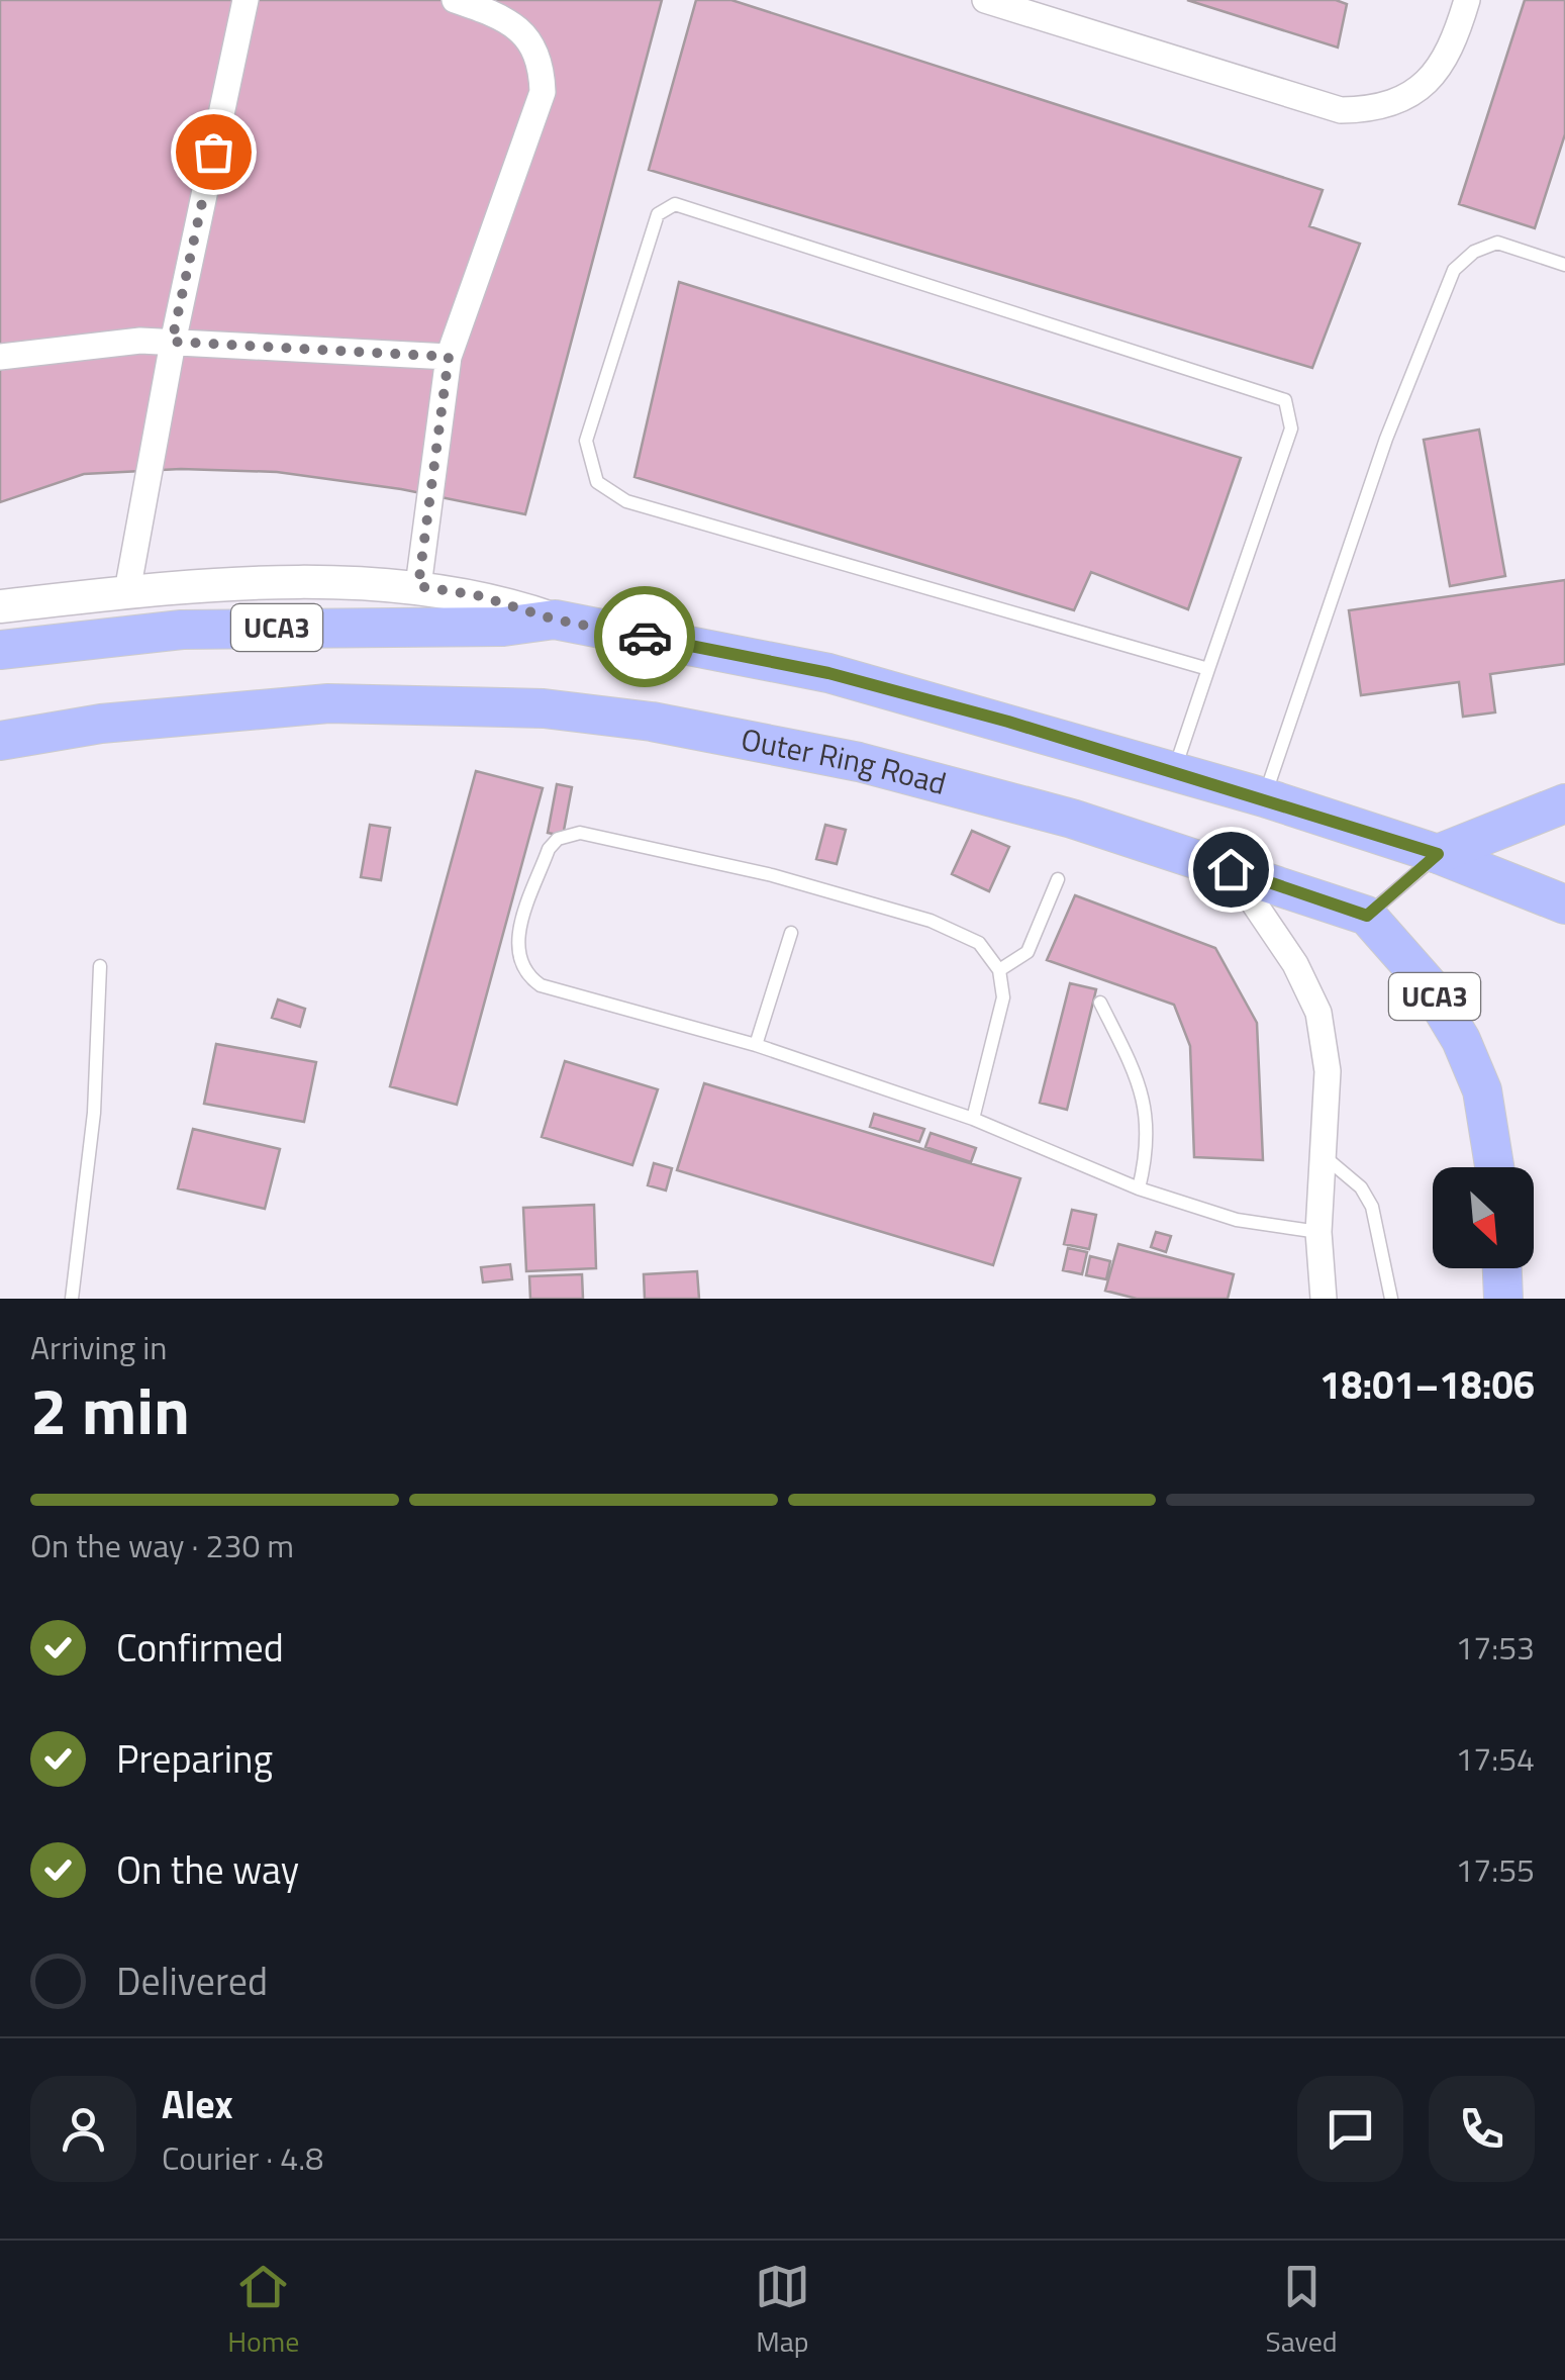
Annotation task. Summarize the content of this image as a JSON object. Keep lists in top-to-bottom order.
{
  "streets": {
    "main road": ["UCA3", "Outer Ring Road"]
  },
  "north": "bottom right",
  "page": {
    "heading": ["2 min", "Arriving in", "18:01–18:06"],
    "panel": ["Alex", "Courier · 4.8"],
    "bar": "On the way · 230 m",
    "list": [
      ["Confirmed", "17:53"],
      ["Preparing", "17:54"],
      ["On the way", "17:55"],
      "Delivered"
    ],
    "tabs": ["Home", "Map", "Saved"]
  }
}
